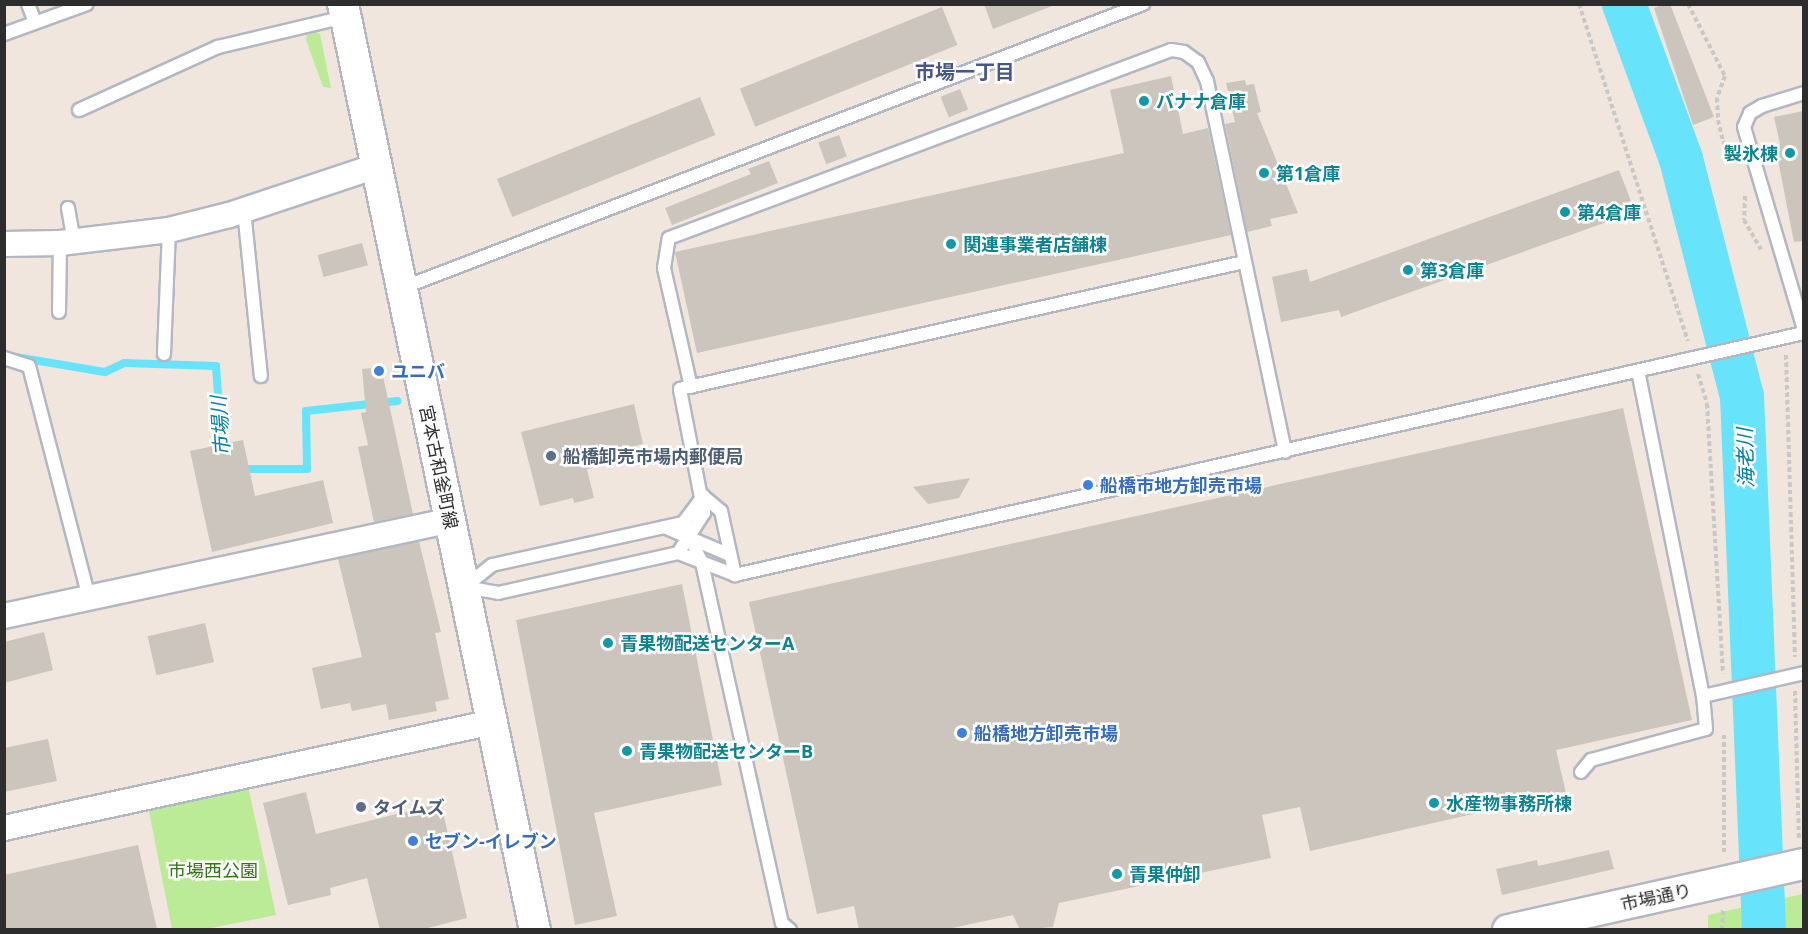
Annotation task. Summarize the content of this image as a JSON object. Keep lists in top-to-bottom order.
{
  "streets": {
    "street": ["宮本古和釜町線", "市場通り"]
  },
  "districts": ["市場一丁目"],
  "water": ["市場川", "海老川"],
  "parks": ["市場西公園"],
  "places": [
    "バナナ倉庫",
    "製氷棟",
    "第1倉庫",
    "第4倉庫",
    "関連事業者店舗棟",
    "第3倉庫",
    "ユニバ",
    "船橋卸売市場内郵便局",
    "船橋市地方卸売市場",
    "青果物配送センターA",
    "船橋地方卸売市場",
    "青果物配送センターB",
    "水産物事務所棟",
    "タイムズ",
    "セブン-イレブン",
    "青果仲卸"
  ]
}
